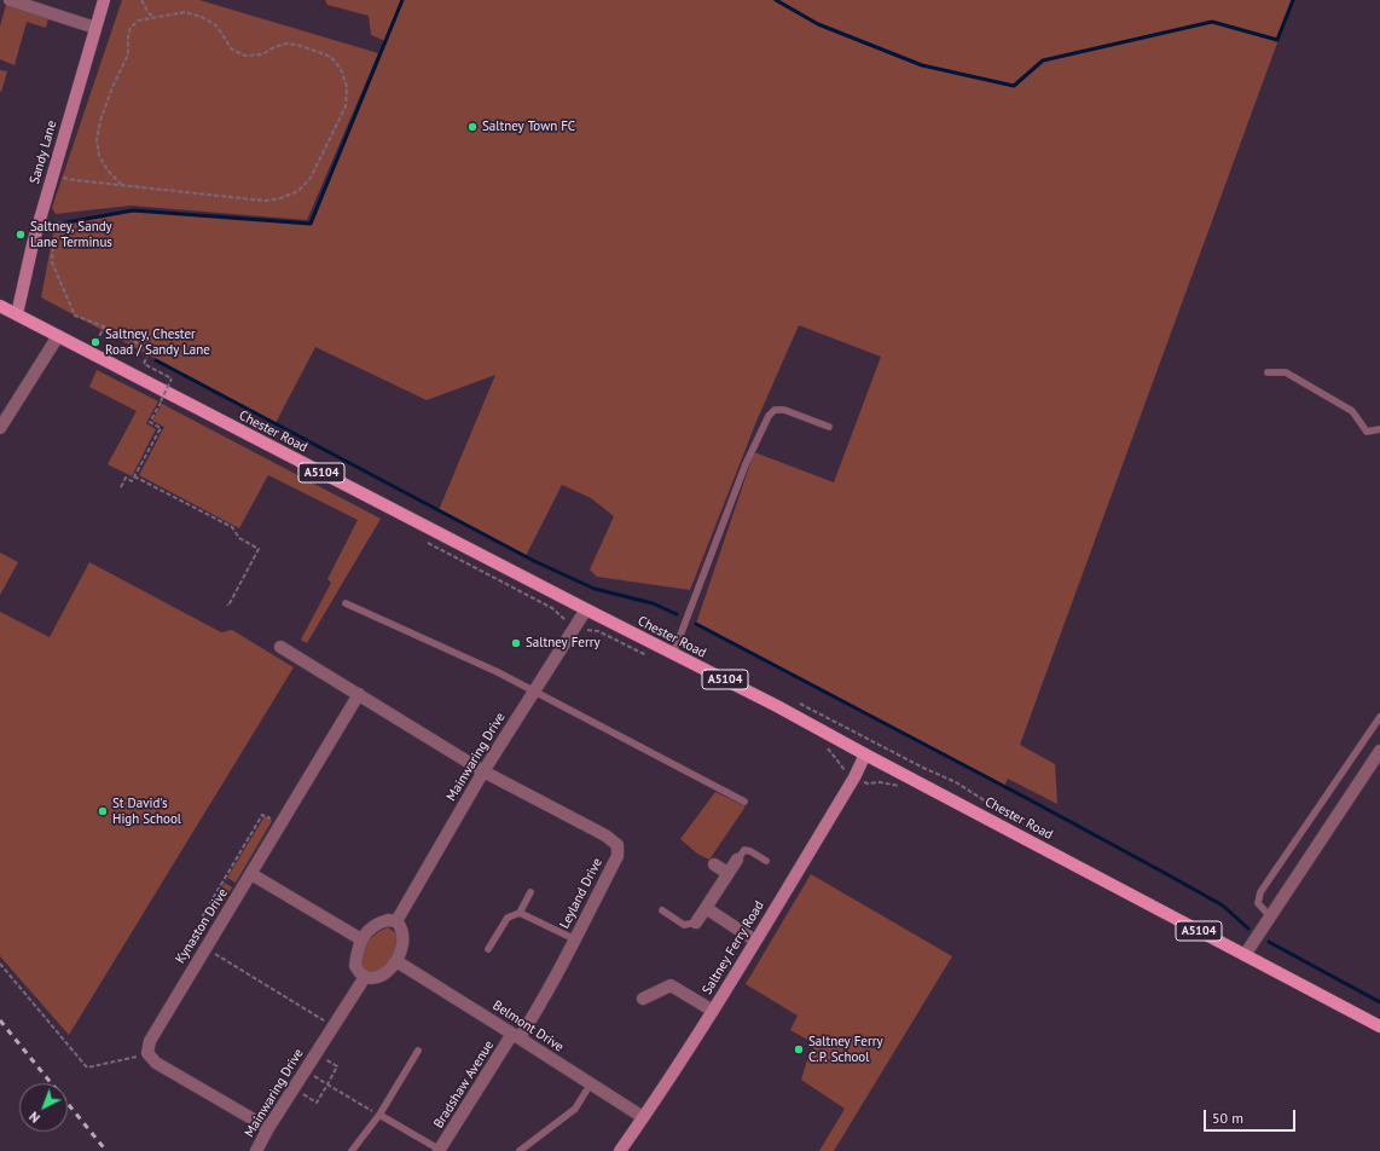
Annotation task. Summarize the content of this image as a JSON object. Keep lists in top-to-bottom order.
{
  "streets": {
    "main road": [
      "Sandy Lane",
      "Chester Road",
      "A5104",
      "Saltney Ferry Road"
    ],
    "street": [
      "Mainwaring Drive",
      "Leyland Drive",
      "Kynaston Drive",
      "Belmont Drive",
      "Bradshaw Avenue"
    ]
  },
  "crossings": [
    ["Sandy Lane", "Chester Road"],
    ["Chester Road", "Mainwaring Drive"],
    ["Chester Road", "Saltney Ferry Road"],
    ["Mainwaring Drive", "Leyland Drive"],
    ["Mainwaring Drive", "Belmont Drive"],
    ["Leyland Drive", "Belmont Drive"],
    ["Leyland Drive", "Bradshaw Avenue"],
    ["Saltney Ferry Road", "Belmont Drive"],
    ["Belmont Drive", "Bradshaw Avenue"]
  ],
  "places": [
    "Saltney Town FC",
    "Saltney, Sandy Lane Terminus",
    "Saltney, Chester Road / Sandy Lane",
    "Saltney Ferry",
    "St David's High School",
    "Saltney Ferry C.P. School"
  ],
  "scale_bar": "50 m",
  "north": "bottom left"
}
